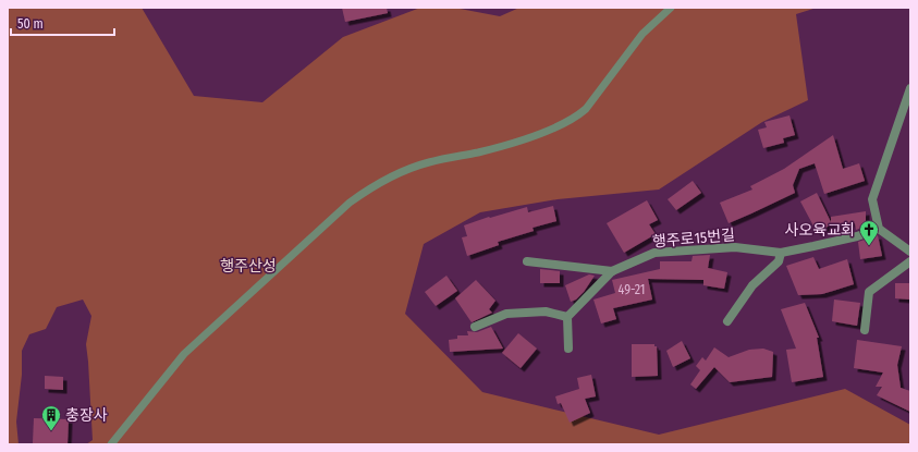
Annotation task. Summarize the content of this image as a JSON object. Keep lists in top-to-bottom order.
{
  "streets": {
    "street": ["행주로15번길"]
  },
  "parks": ["행주산성"],
  "places": {
    "church": ["사오육교회"],
    "building": ["충장사"]
  },
  "house_numbers": ["49-21"],
  "scale_bar": "50 m"
}
